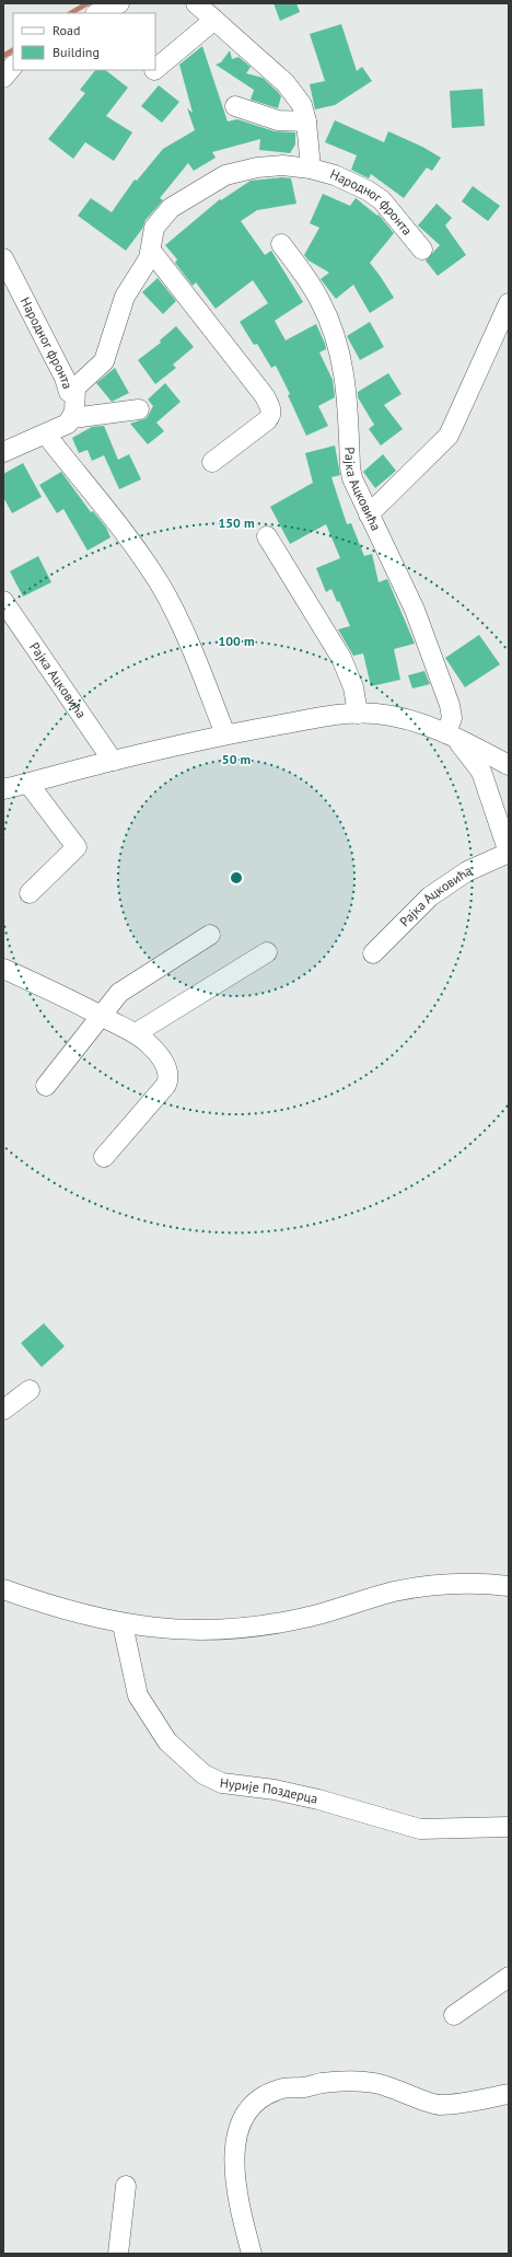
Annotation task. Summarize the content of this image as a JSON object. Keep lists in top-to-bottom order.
{
  "streets": {
    "street": ["Народног фронта", "Рајка Ацковића", "Нурије Поздерца"]
  },
  "legend": ["Road", "Building"],
  "rings": ["150 m", "100 m", "50 m"]
}
